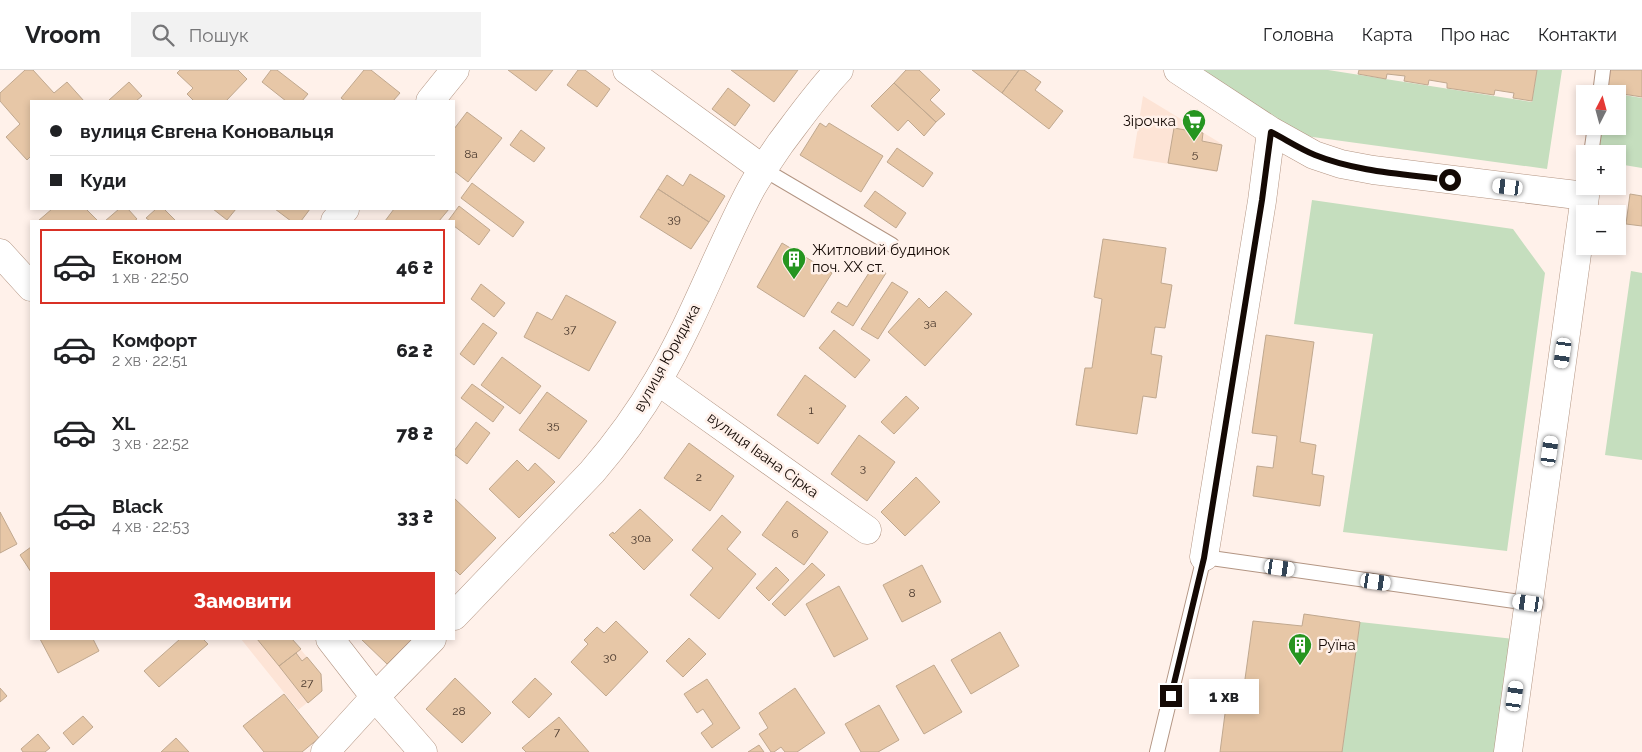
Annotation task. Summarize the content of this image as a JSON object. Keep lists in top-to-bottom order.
{
  "streets": {
    "street": ["вулиця Юридика", "вулиця Івана Сірка"]
  },
  "crossings": [
    ["вулиця Юридика", "вулиця Івана Сірка"]
  ],
  "places": {
    "supermarket": ["Зірочка"],
    "building": ["Житловий будинок поч. XX ст.", "Руїна"]
  },
  "house_numbers": [
    "8а",
    "5",
    "39",
    "3а",
    "37",
    "1",
    "35",
    "3",
    "2",
    "6",
    "30а",
    "8",
    "30",
    "27",
    "28",
    "7"
  ],
  "north": "top",
  "page": {
    "header": "Vroom",
    "search": "Пошук",
    "nav": [
      "Головна",
      "Карта",
      "Про нас",
      "Контакти"
    ],
    "map_buttons": ["+", "−"],
    "banner": ["вулиця Євгена Коновальця", "Куди"],
    "list": [
      {
        "name": "Економ",
        "note": "1 хв · 22:50",
        "value": "46 ₴"
      },
      {
        "name": "Комфорт",
        "note": "2 хв · 22:51",
        "value": "62 ₴"
      },
      {
        "name": "XL",
        "note": "3 хв · 22:52",
        "value": "78 ₴"
      },
      {
        "name": "Black",
        "note": "4 хв · 22:53",
        "value": "33 ₴"
      }
    ],
    "buttons": "Замовити",
    "bubble": "1 хв"
  }
}
